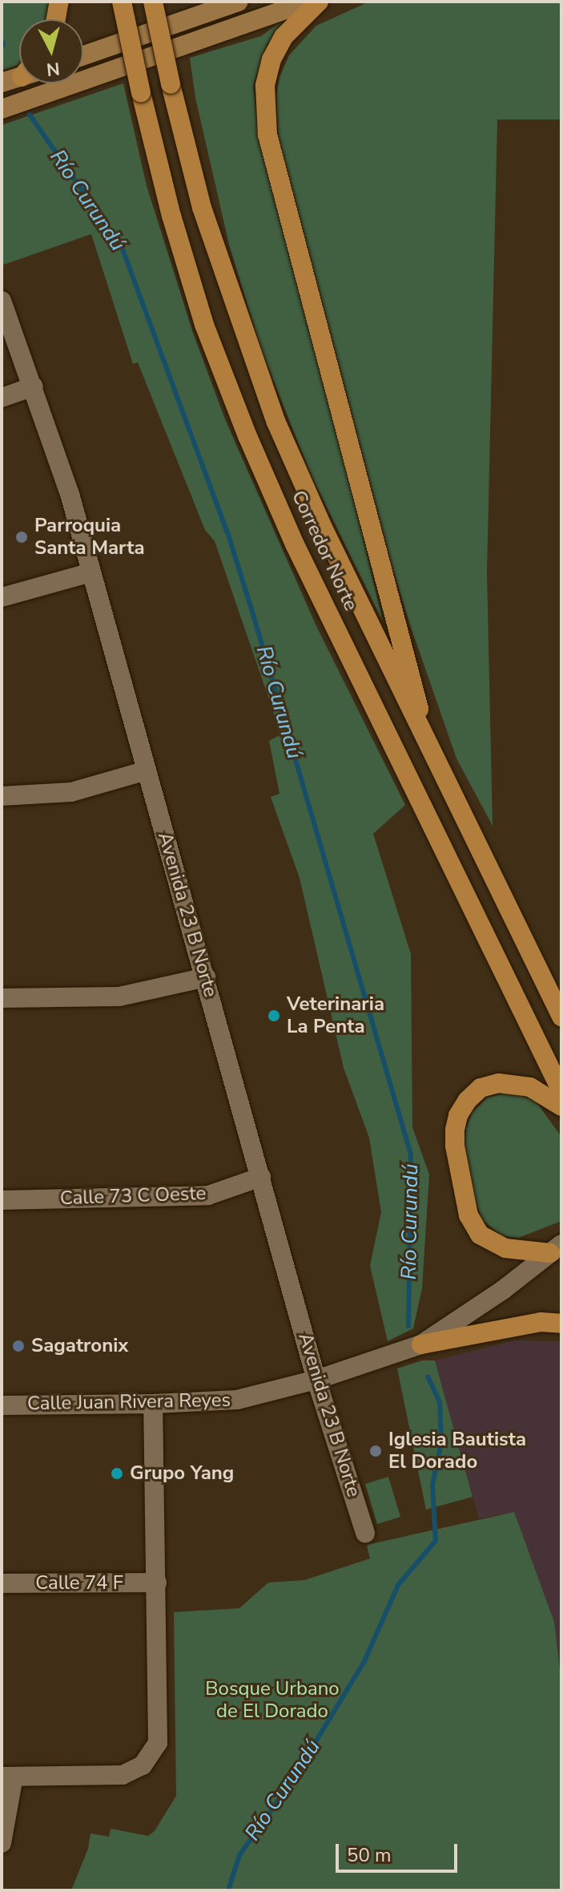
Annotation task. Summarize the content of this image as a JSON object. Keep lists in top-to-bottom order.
{
  "streets": {
    "highway": ["Corredor Norte"],
    "street": [
      "Avenida 23 B Norte",
      "Calle 73 C Oeste",
      "Calle Juan Rivera Reyes",
      "Calle 74 F"
    ]
  },
  "crossings": [
    ["Avenida 23 B Norte", "Calle 73 C Oeste"],
    ["Avenida 23 B Norte", "Calle Juan Rivera Reyes"]
  ],
  "water": ["Río Curundú"],
  "parks": ["Bosque Urbano de El Dorado"],
  "places": [
    "Parroquia Santa Marta",
    "Veterinaria La Penta",
    "Sagatronix",
    "Iglesia Bautista El Dorado",
    "Grupo Yang"
  ],
  "scale_bar": "50 m",
  "north": "bottom"
}
